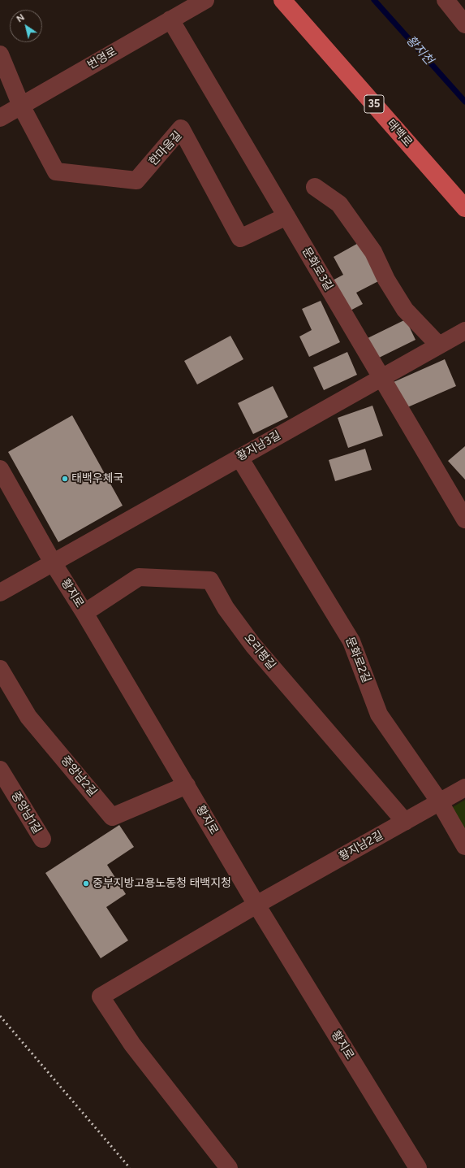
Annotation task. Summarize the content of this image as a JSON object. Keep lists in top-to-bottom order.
{
  "streets": {
    "main road": ["35", "태백로"],
    "street": [
      "번영로",
      "한마음길",
      "문화로3길",
      "황지남3길",
      "황지로",
      "오리평길",
      "문화로2길",
      "중앙남2길",
      "중앙남1길",
      "황지남2길"
    ]
  },
  "crossings": [
    ["번영로", "한마음길"],
    ["번영로", "문화로3길"],
    ["한마음길", "문화로3길"],
    ["문화로3길", "황지남3길"],
    ["황지남3길", "황지로"],
    ["황지남3길", "문화로2길"],
    ["황지로", "오리평길"],
    ["황지로", "중앙남2길"],
    ["황지로", "황지남2길"],
    ["오리평길", "황지남2길"],
    ["문화로2길", "황지남2길"]
  ],
  "water": ["황지천"],
  "places": ["태백우체국", "중부지방고용노동청 태백지청"],
  "north": "top left"
}
